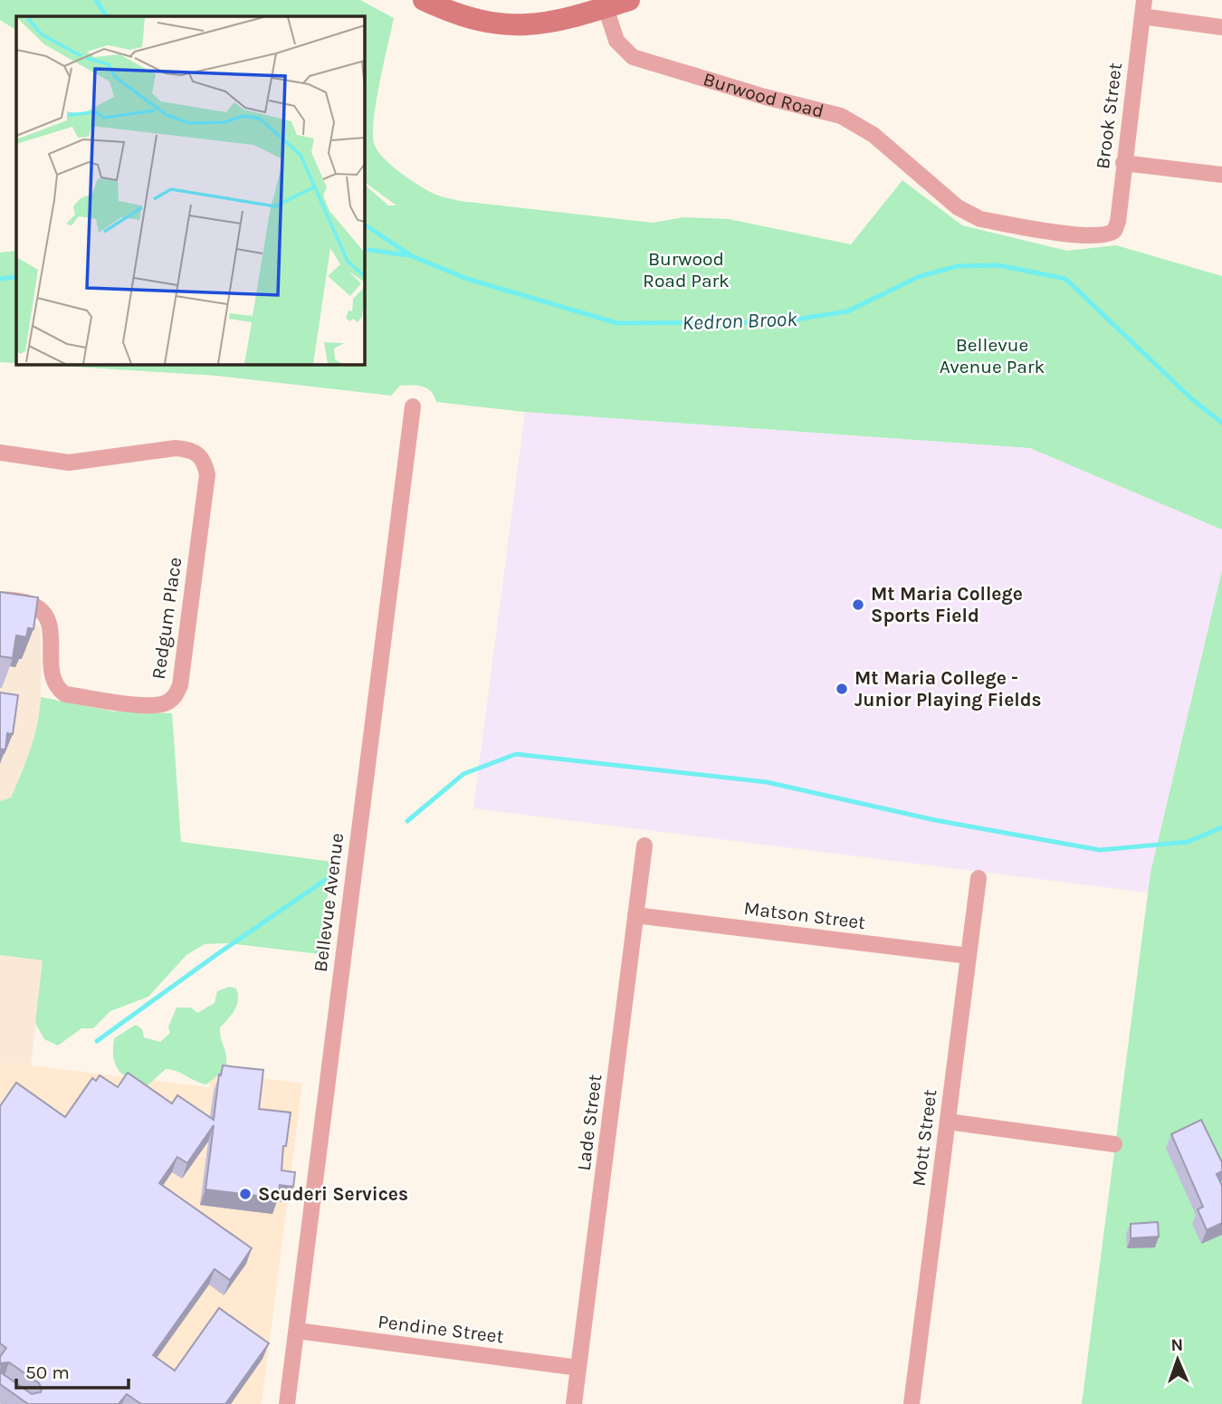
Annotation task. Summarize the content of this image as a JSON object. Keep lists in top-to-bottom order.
{
  "streets": {
    "street": [
      "Burwood Road",
      "Brook Street",
      "Redgum Place",
      "Bellevue Avenue",
      "Matson Street",
      "Lade Street",
      "Mott Street",
      "Pendine Street"
    ]
  },
  "crossings": [
    ["Burwood Road", "Brook Street"],
    ["Bellevue Avenue", "Pendine Street"],
    ["Matson Street", "Lade Street"],
    ["Matson Street", "Mott Street"],
    ["Lade Street", "Pendine Street"]
  ],
  "water": ["Kedron Brook"],
  "parks": ["Burwood Road Park", "Bellevue Avenue Park"],
  "places": ["Mt Maria College Sports Field", "Mt Maria College - Junior Playing Fields", "Scuderi Services"],
  "scale_bar": "50 m",
  "north": "top"
}
